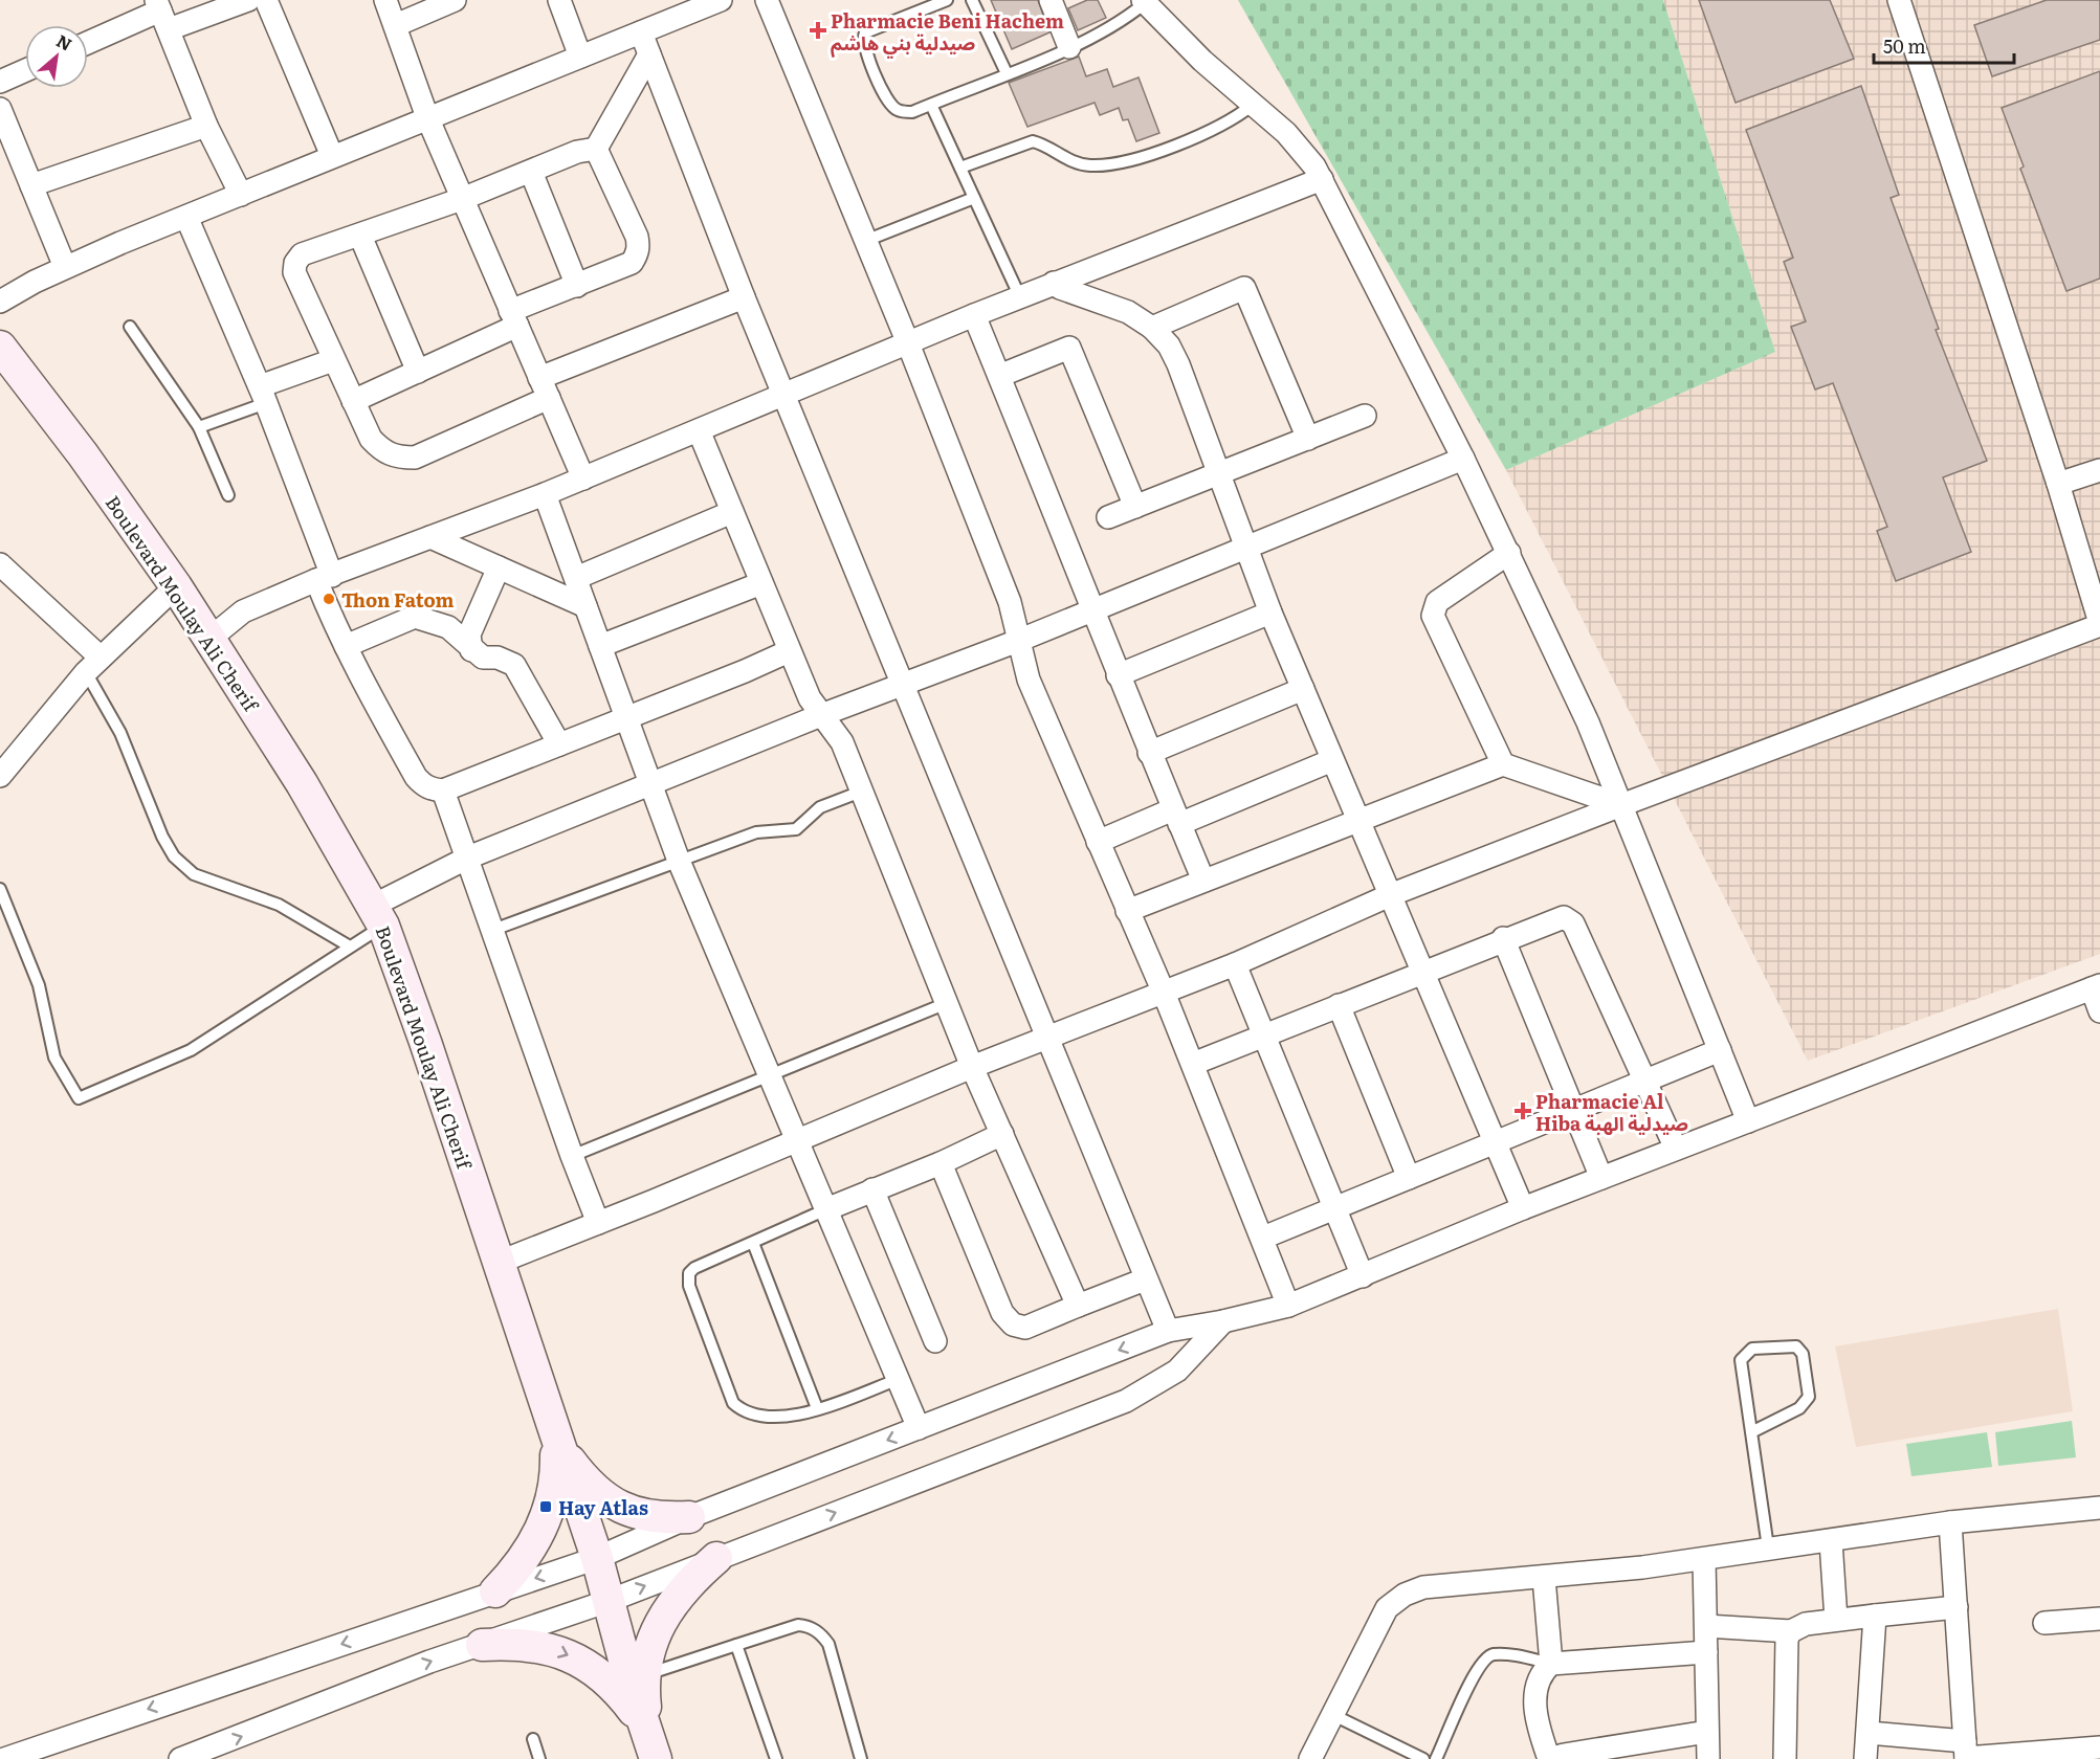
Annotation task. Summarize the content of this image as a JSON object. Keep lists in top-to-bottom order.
{
  "streets": {
    "main road": ["Boulevard Moulay Ali Cherif"]
  },
  "places": {
    "health": ["Pharmacie Beni Hachem صيدلية بني هاشم", "Pharmacie Al Hiba صيدلية الهبة"],
    "other": ["Thon Fatom"],
    "transit": ["Hay Atlas"]
  },
  "scale_bar": "50 m",
  "north": "top right"
}
